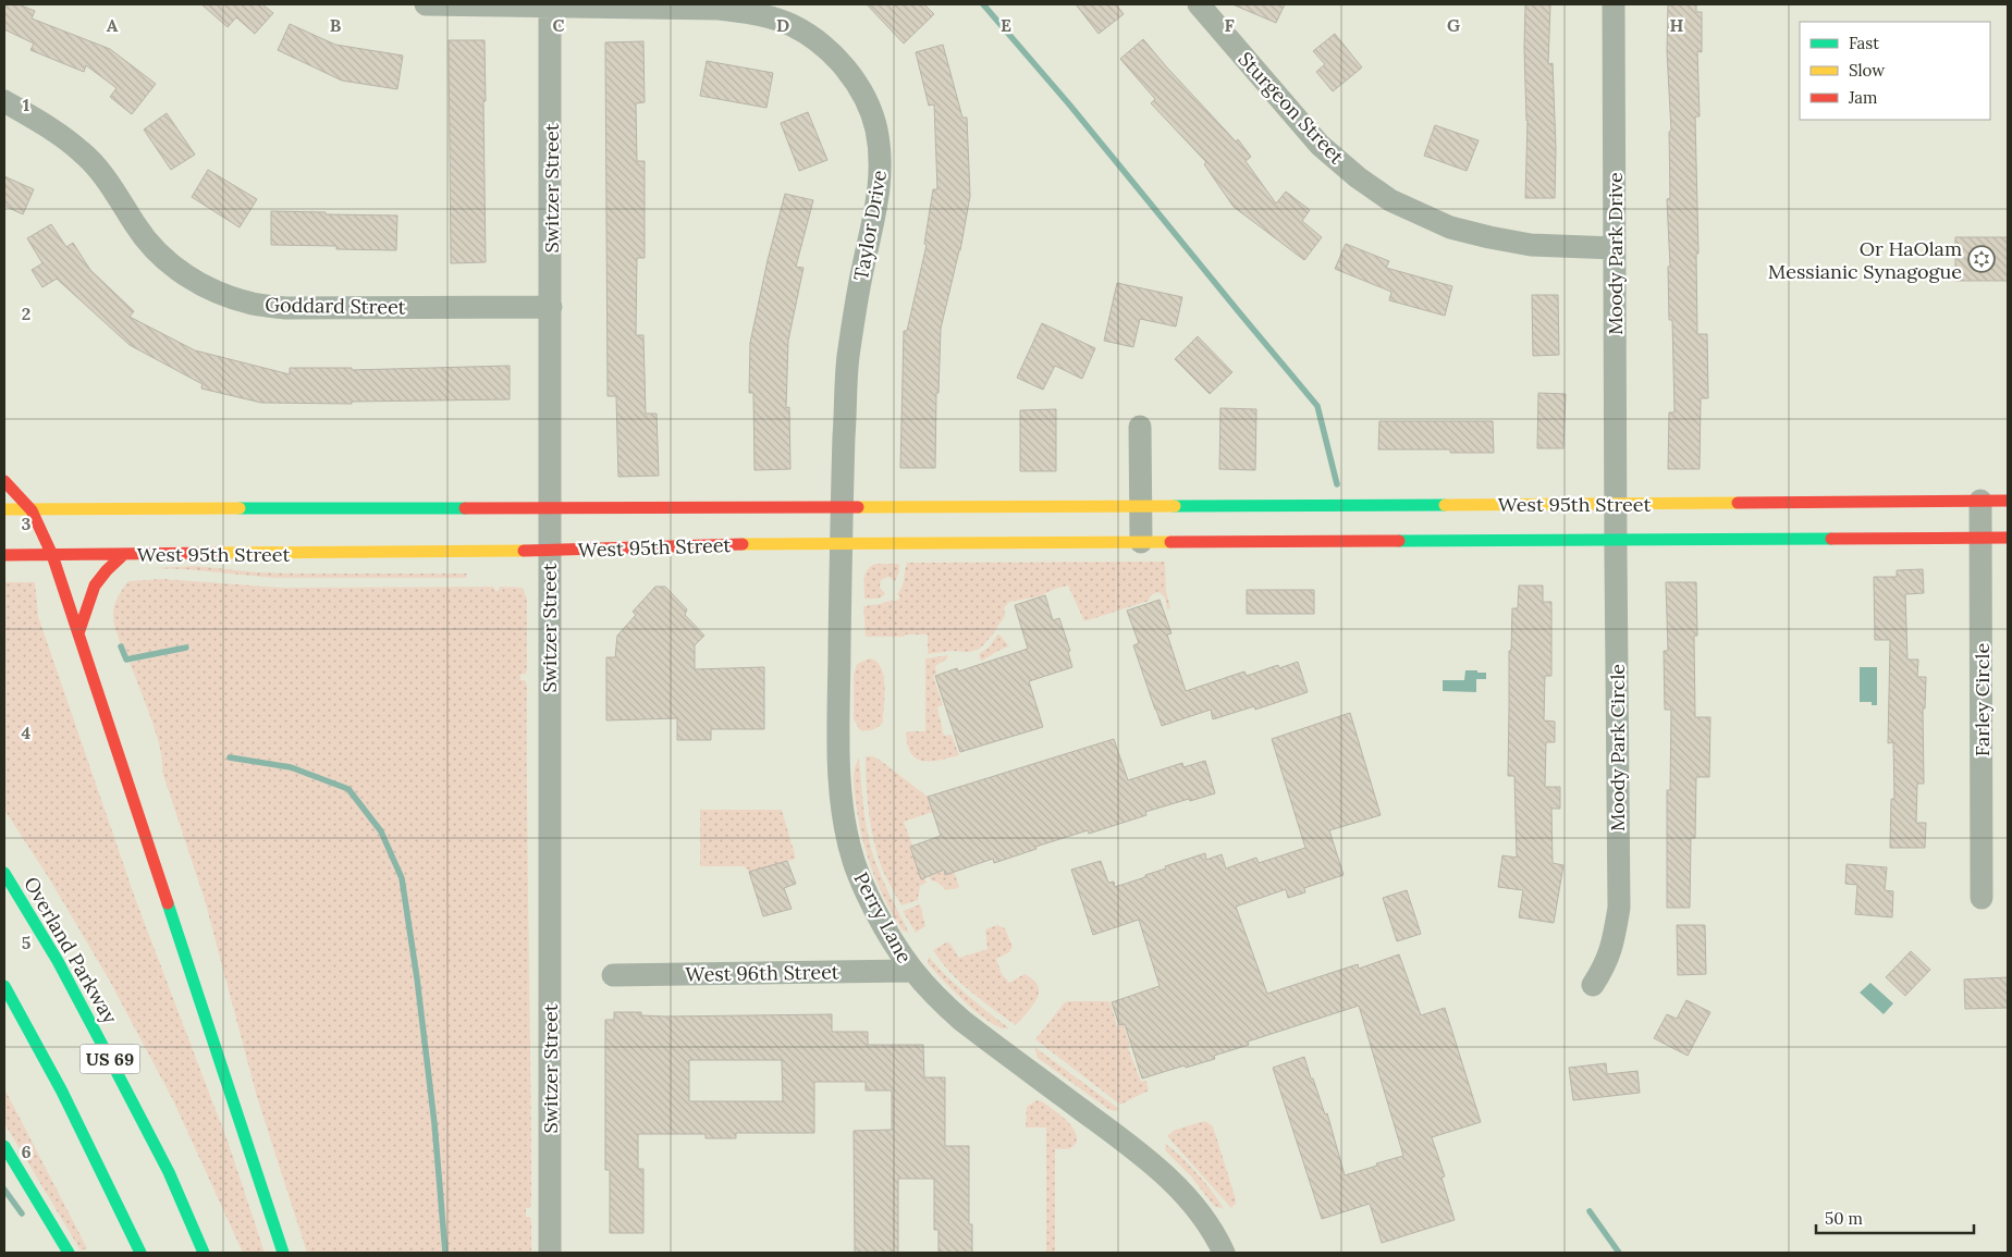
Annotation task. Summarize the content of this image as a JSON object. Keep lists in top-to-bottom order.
{
  "streets": {
    "main road": ["West 95th Street", "Overland Parkway", "US 69"],
    "street": [
      "Sturgeon Street",
      "Switzer Street",
      "Taylor Drive",
      "Moody Park Drive",
      "Goddard Street",
      "Farley Circle",
      "Moody Park Circle",
      "Perry Lane",
      "West 96th Street"
    ]
  },
  "crossings": [
    ["Sturgeon Street", "Moody Park Drive"],
    ["Switzer Street", "Taylor Drive"],
    ["Switzer Street", "Goddard Street"],
    ["Switzer Street", "West 95th Street"],
    ["Taylor Drive", "West 95th Street"],
    ["Taylor Drive", "Perry Lane"],
    ["Moody Park Drive", "West 95th Street"],
    ["Moody Park Drive", "Moody Park Circle"],
    ["West 95th Street", "Farley Circle"],
    ["West 95th Street", "Moody Park Circle"],
    ["West 95th Street", "Perry Lane"],
    ["Perry Lane", "West 96th Street"]
  ],
  "places": {
    "synagogue": ["Or HaOlam Messianic Synagogue"]
  },
  "legend": ["Fast", "Slow", "Jam"],
  "scale_bar": "50 m",
  "grid": {
    "columns": [
      "A",
      "B",
      "C",
      "D",
      "E",
      "F",
      "G",
      "H"
    ],
    "rows": [
      "1",
      "2",
      "3",
      "4",
      "5",
      "6"
    ]
  }
}
